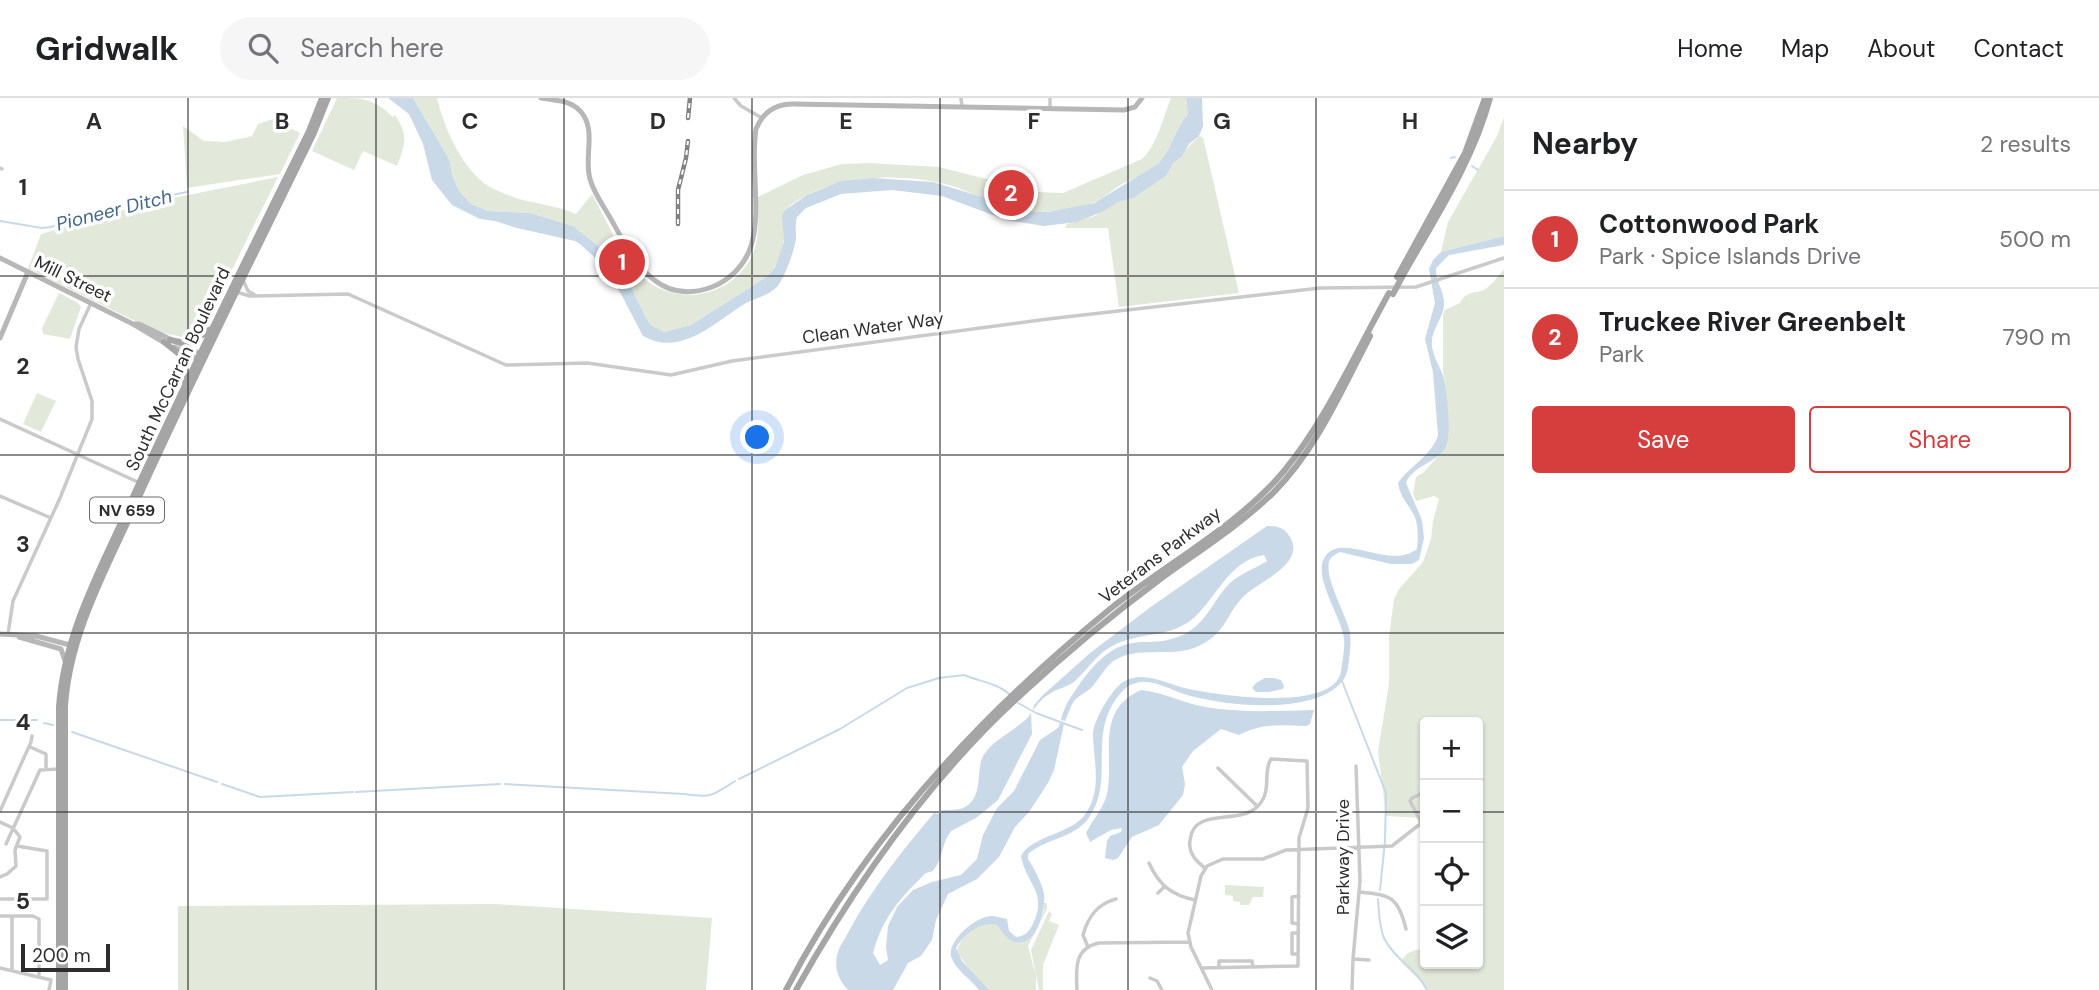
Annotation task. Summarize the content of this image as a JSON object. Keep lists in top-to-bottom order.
{
  "streets": {
    "main road": ["South McCarran Boulevard", "NV 659", "Veterans Parkway"],
    "street": ["Mill Street", "Clean Water Way", "Parkway Drive"]
  },
  "crossings": [
    ["Mill Street", "South McCarran Boulevard"],
    ["Clean Water Way", "South McCarran Boulevard"]
  ],
  "water": ["Pioneer Ditch"],
  "scale_bar": "200 m",
  "page": {
    "header": "Gridwalk",
    "search": "Search here",
    "nav": [
      "Home",
      "Map",
      "About",
      "Contact"
    ],
    "heading": ["Nearby", "2 results"],
    "pins": ["2", "1"],
    "list": [
      {
        "mark": "1",
        "name": "Cottonwood Park",
        "note": "Park · Spice Islands Drive",
        "value": "500 m"
      },
      {
        "mark": "2",
        "name": "Truckee River Greenbelt",
        "note": "Park",
        "value": "790 m"
      }
    ],
    "buttons": ["Save", "Share"],
    "map_buttons": ["+", "−"],
    "scale": "200 m"
  },
  "grid": {
    "columns": [
      "A",
      "B",
      "C",
      "D",
      "E",
      "F",
      "G",
      "H"
    ],
    "rows": [
      "1",
      "2",
      "3",
      "4",
      "5"
    ]
  }
}
